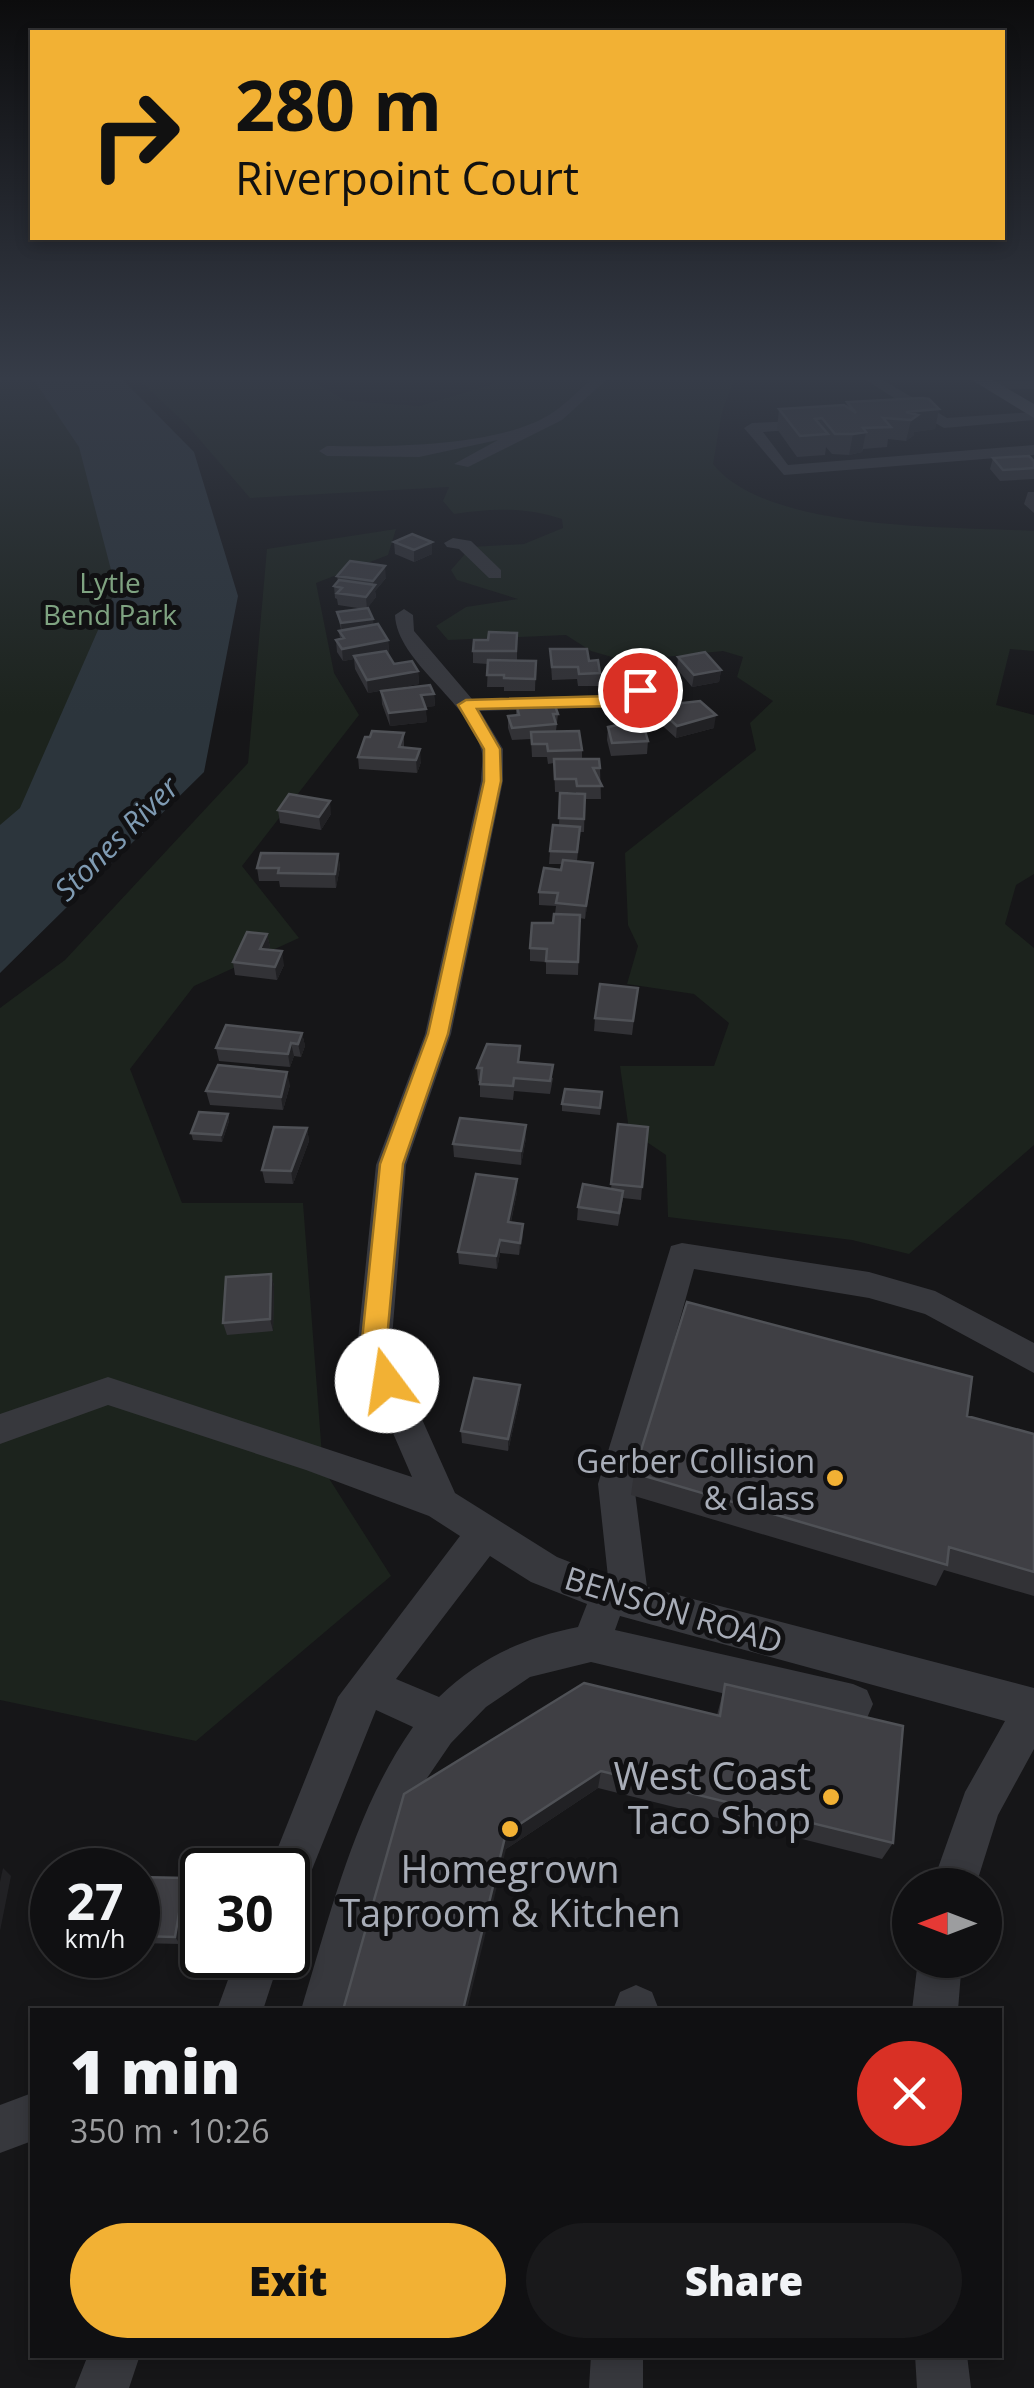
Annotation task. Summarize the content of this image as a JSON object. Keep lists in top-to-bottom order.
{
  "streets": {
    "street": ["BENSON ROAD"]
  },
  "water": ["Stones River"],
  "parks": ["Lytle Bend Park"],
  "places": ["Gerber Collision & Glass", "West Coast Taco Shop", "Homegrown Taproom & Kitchen"],
  "north": "left",
  "page": {
    "turn": ["280 m", "Riverpoint Court"],
    "speed": "27 km/h",
    "limit": "30",
    "heading": ["1 min", "350 m · 10:26"],
    "buttons": ["Exit", "Share"]
  }
}
